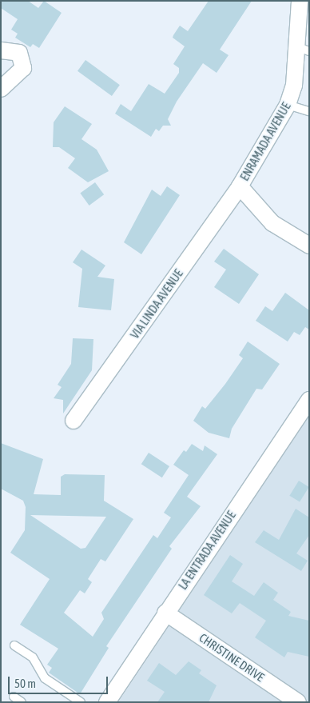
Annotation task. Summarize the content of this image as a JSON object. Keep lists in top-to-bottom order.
{
  "streets": {
    "street": [
      "ENRAMADA AVENUE",
      "VIA LINDA AVENUE",
      "LA ENTRADA AVENUE",
      "CHRISTINE DRIVE"
    ]
  },
  "crossings": [
    ["ENRAMADA AVENUE", "VIA LINDA AVENUE"],
    ["LA ENTRADA AVENUE", "CHRISTINE DRIVE"]
  ],
  "scale_bar": "50 m"
}
